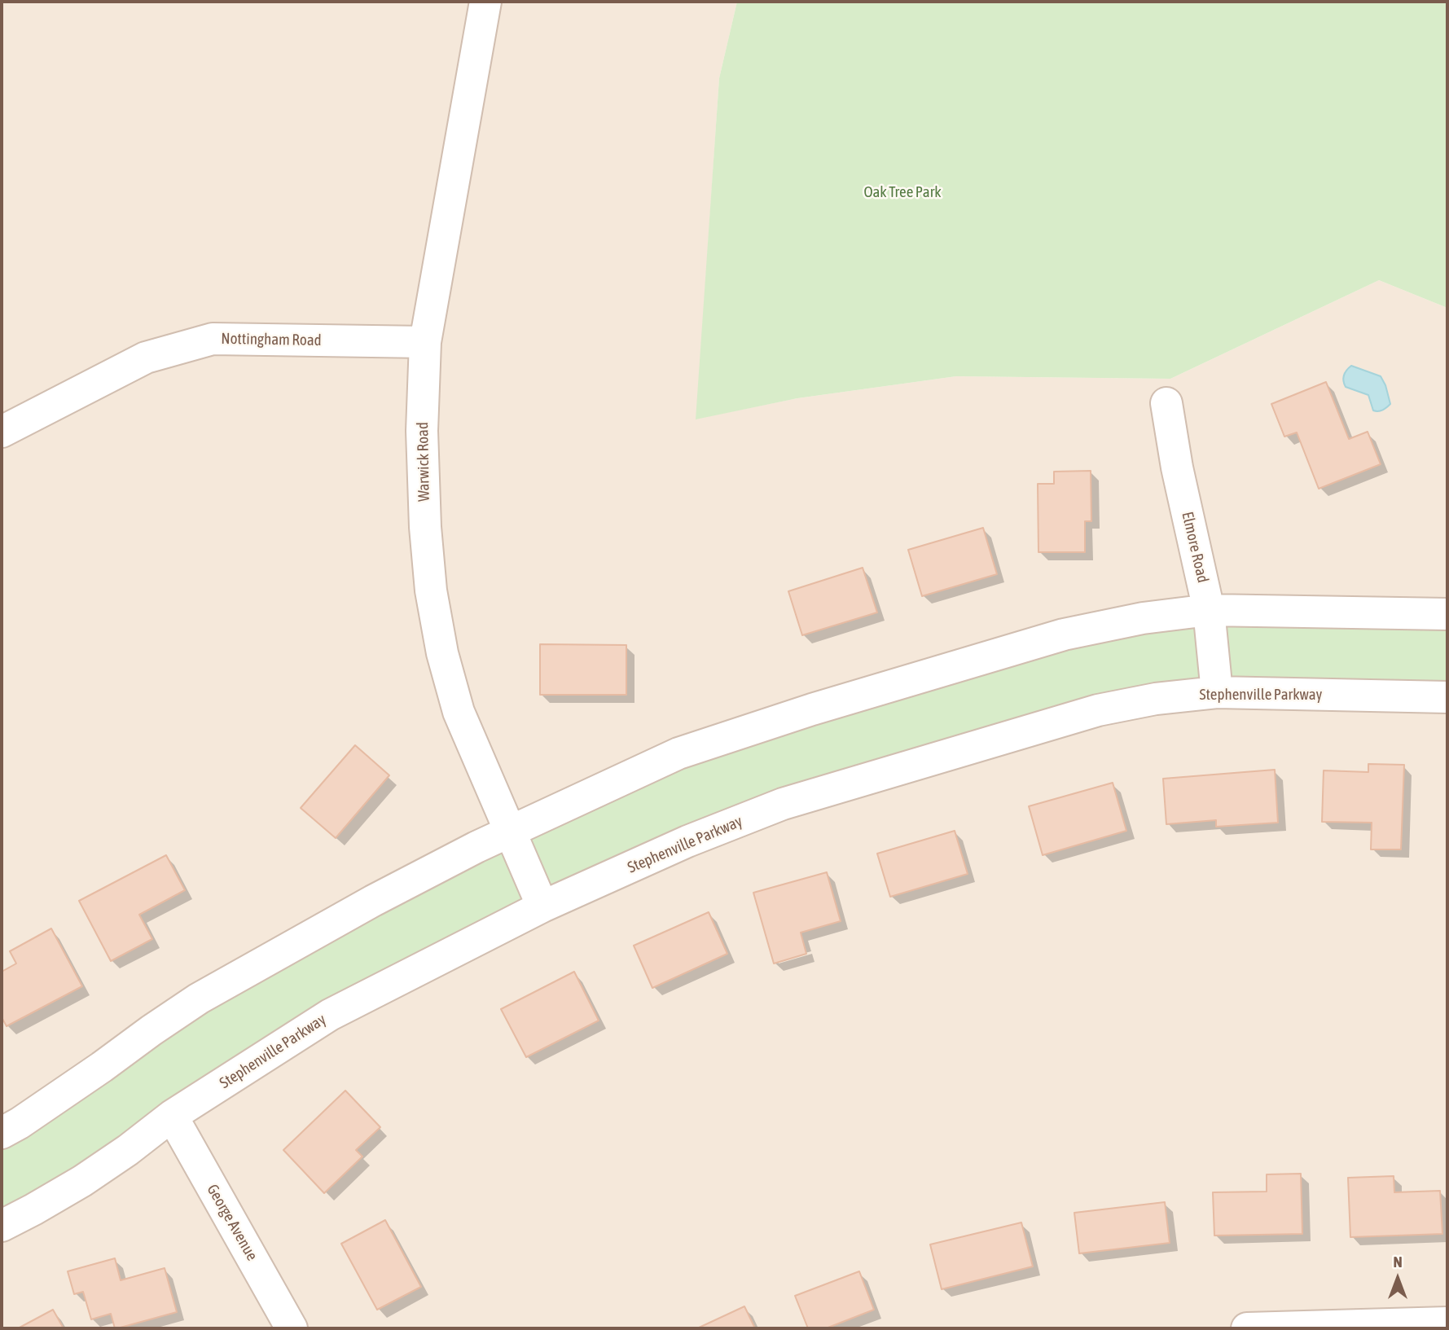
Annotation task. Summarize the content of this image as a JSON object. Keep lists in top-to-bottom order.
{
  "streets": {
    "street": [
      "Nottingham Road",
      "Warwick Road",
      "Elmore Road",
      "Stephenville Parkway",
      "George Avenue"
    ]
  },
  "crossings": [
    ["Nottingham Road", "Warwick Road"],
    ["Warwick Road", "Stephenville Parkway"],
    ["Elmore Road", "Stephenville Parkway"],
    ["Stephenville Parkway", "George Avenue"]
  ],
  "parks": ["Oak Tree Park"],
  "north": "top"
}
